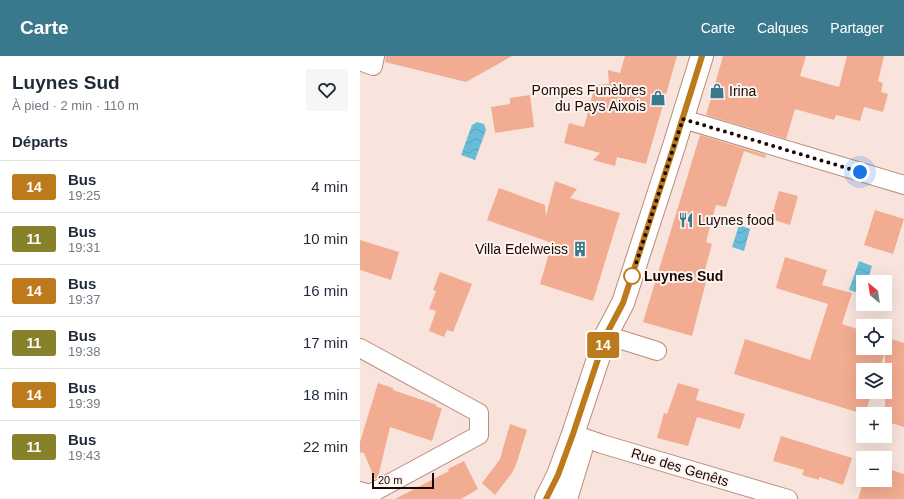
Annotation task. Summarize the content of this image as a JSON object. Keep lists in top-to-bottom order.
{
  "streets": {
    "street": ["Rue des Genêts"]
  },
  "places": {
    "shop": ["Irina", "Pompes Funèbres du Pays Aixois"],
    "restaurant": ["Luynes food"],
    "building": ["Villa Edelweiss"],
    "other": ["Luynes Sud"]
  },
  "lines": ["bus line 14"],
  "scale_bar": "20 m",
  "north": "top left",
  "page": {
    "header": "Carte",
    "nav": ["Carte", "Calques", "Partager"],
    "heading": [
      ["Luynes Sud", "À pied · 2 min · 110 m"],
      "Départs"
    ],
    "on_map": "14",
    "list": [
      {
        "mark": "14",
        "name": "Bus",
        "note": "19:25",
        "value": "4 min"
      },
      {
        "mark": "11",
        "name": "Bus",
        "note": "19:31",
        "value": "10 min"
      },
      {
        "mark": "14",
        "name": "Bus",
        "note": "19:37",
        "value": "16 min"
      },
      {
        "mark": "11",
        "name": "Bus",
        "note": "19:38",
        "value": "17 min"
      },
      {
        "mark": "14",
        "name": "Bus",
        "note": "19:39",
        "value": "18 min"
      },
      {
        "mark": "11",
        "name": "Bus",
        "note": "19:43",
        "value": "22 min"
      }
    ],
    "map_buttons": ["+", "−"],
    "scale": "20 m"
  }
}
